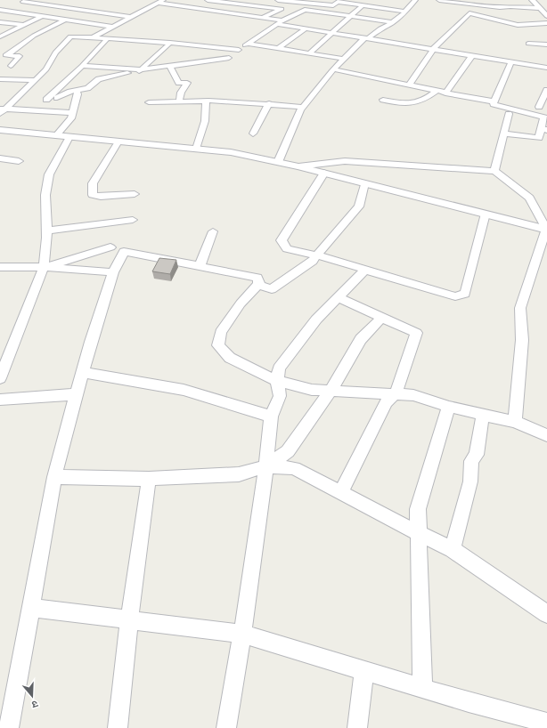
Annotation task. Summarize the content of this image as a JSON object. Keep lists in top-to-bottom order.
{
  "north": "bottom"
}
